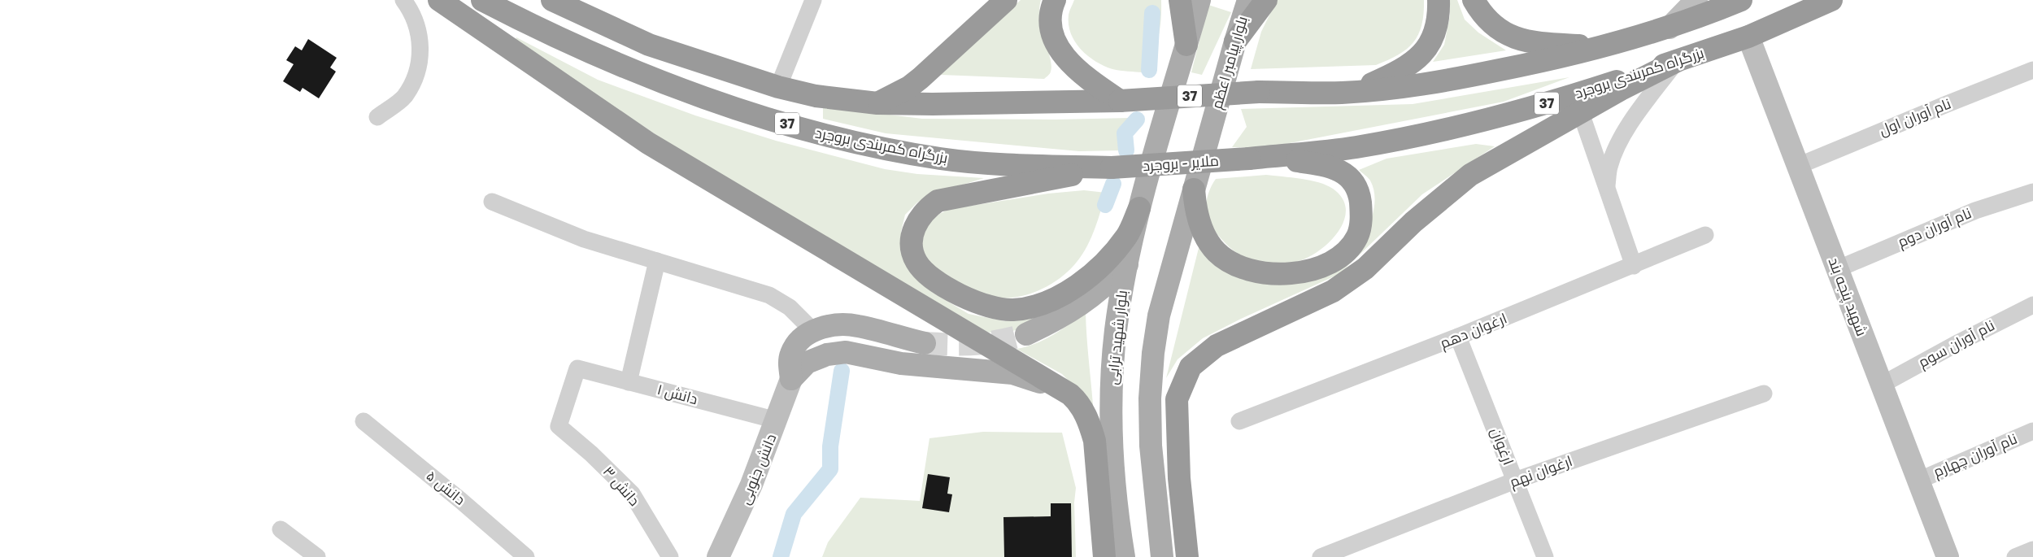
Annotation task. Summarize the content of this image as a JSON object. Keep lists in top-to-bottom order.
{
  "streets": {
    "highway": ["بزرگراه کمربندی بروجرد", "37", "ملایر - بروجرد"],
    "main road": ["بلوار پیامبر اعظم", "بلوار شهید ترابی"],
    "street": [
      "نام آوران اول",
      "نام آوران دوم",
      "شهید پنجه بند",
      "ارغوان دهم",
      "نام آوران سوم",
      "دانش ۱",
      "ارغوان",
      "نام آوران چهارم",
      "دانش جنوبی",
      "ارغوان نهم",
      "دانش ۳",
      "دانش ۵"
    ]
  },
  "crossings": [
    ["بزرگراه کمربندی بروجرد", "ملایر - بروجرد"],
    ["بزرگراه کمربندی بروجرد", "شهید پنجه بند"],
    ["نام آوران اول", "شهید پنجه بند"],
    ["نام آوران دوم", "شهید پنجه بند"],
    ["شهید پنجه بند", "نام آوران سوم"],
    ["شهید پنجه بند", "نام آوران چهارم"],
    ["ارغوان دهم", "ارغوان"],
    ["دانش ۱", "دانش جنوبی"],
    ["دانش ۱", "دانش ۳"],
    ["ارغوان", "ارغوان نهم"]
  ]
}
